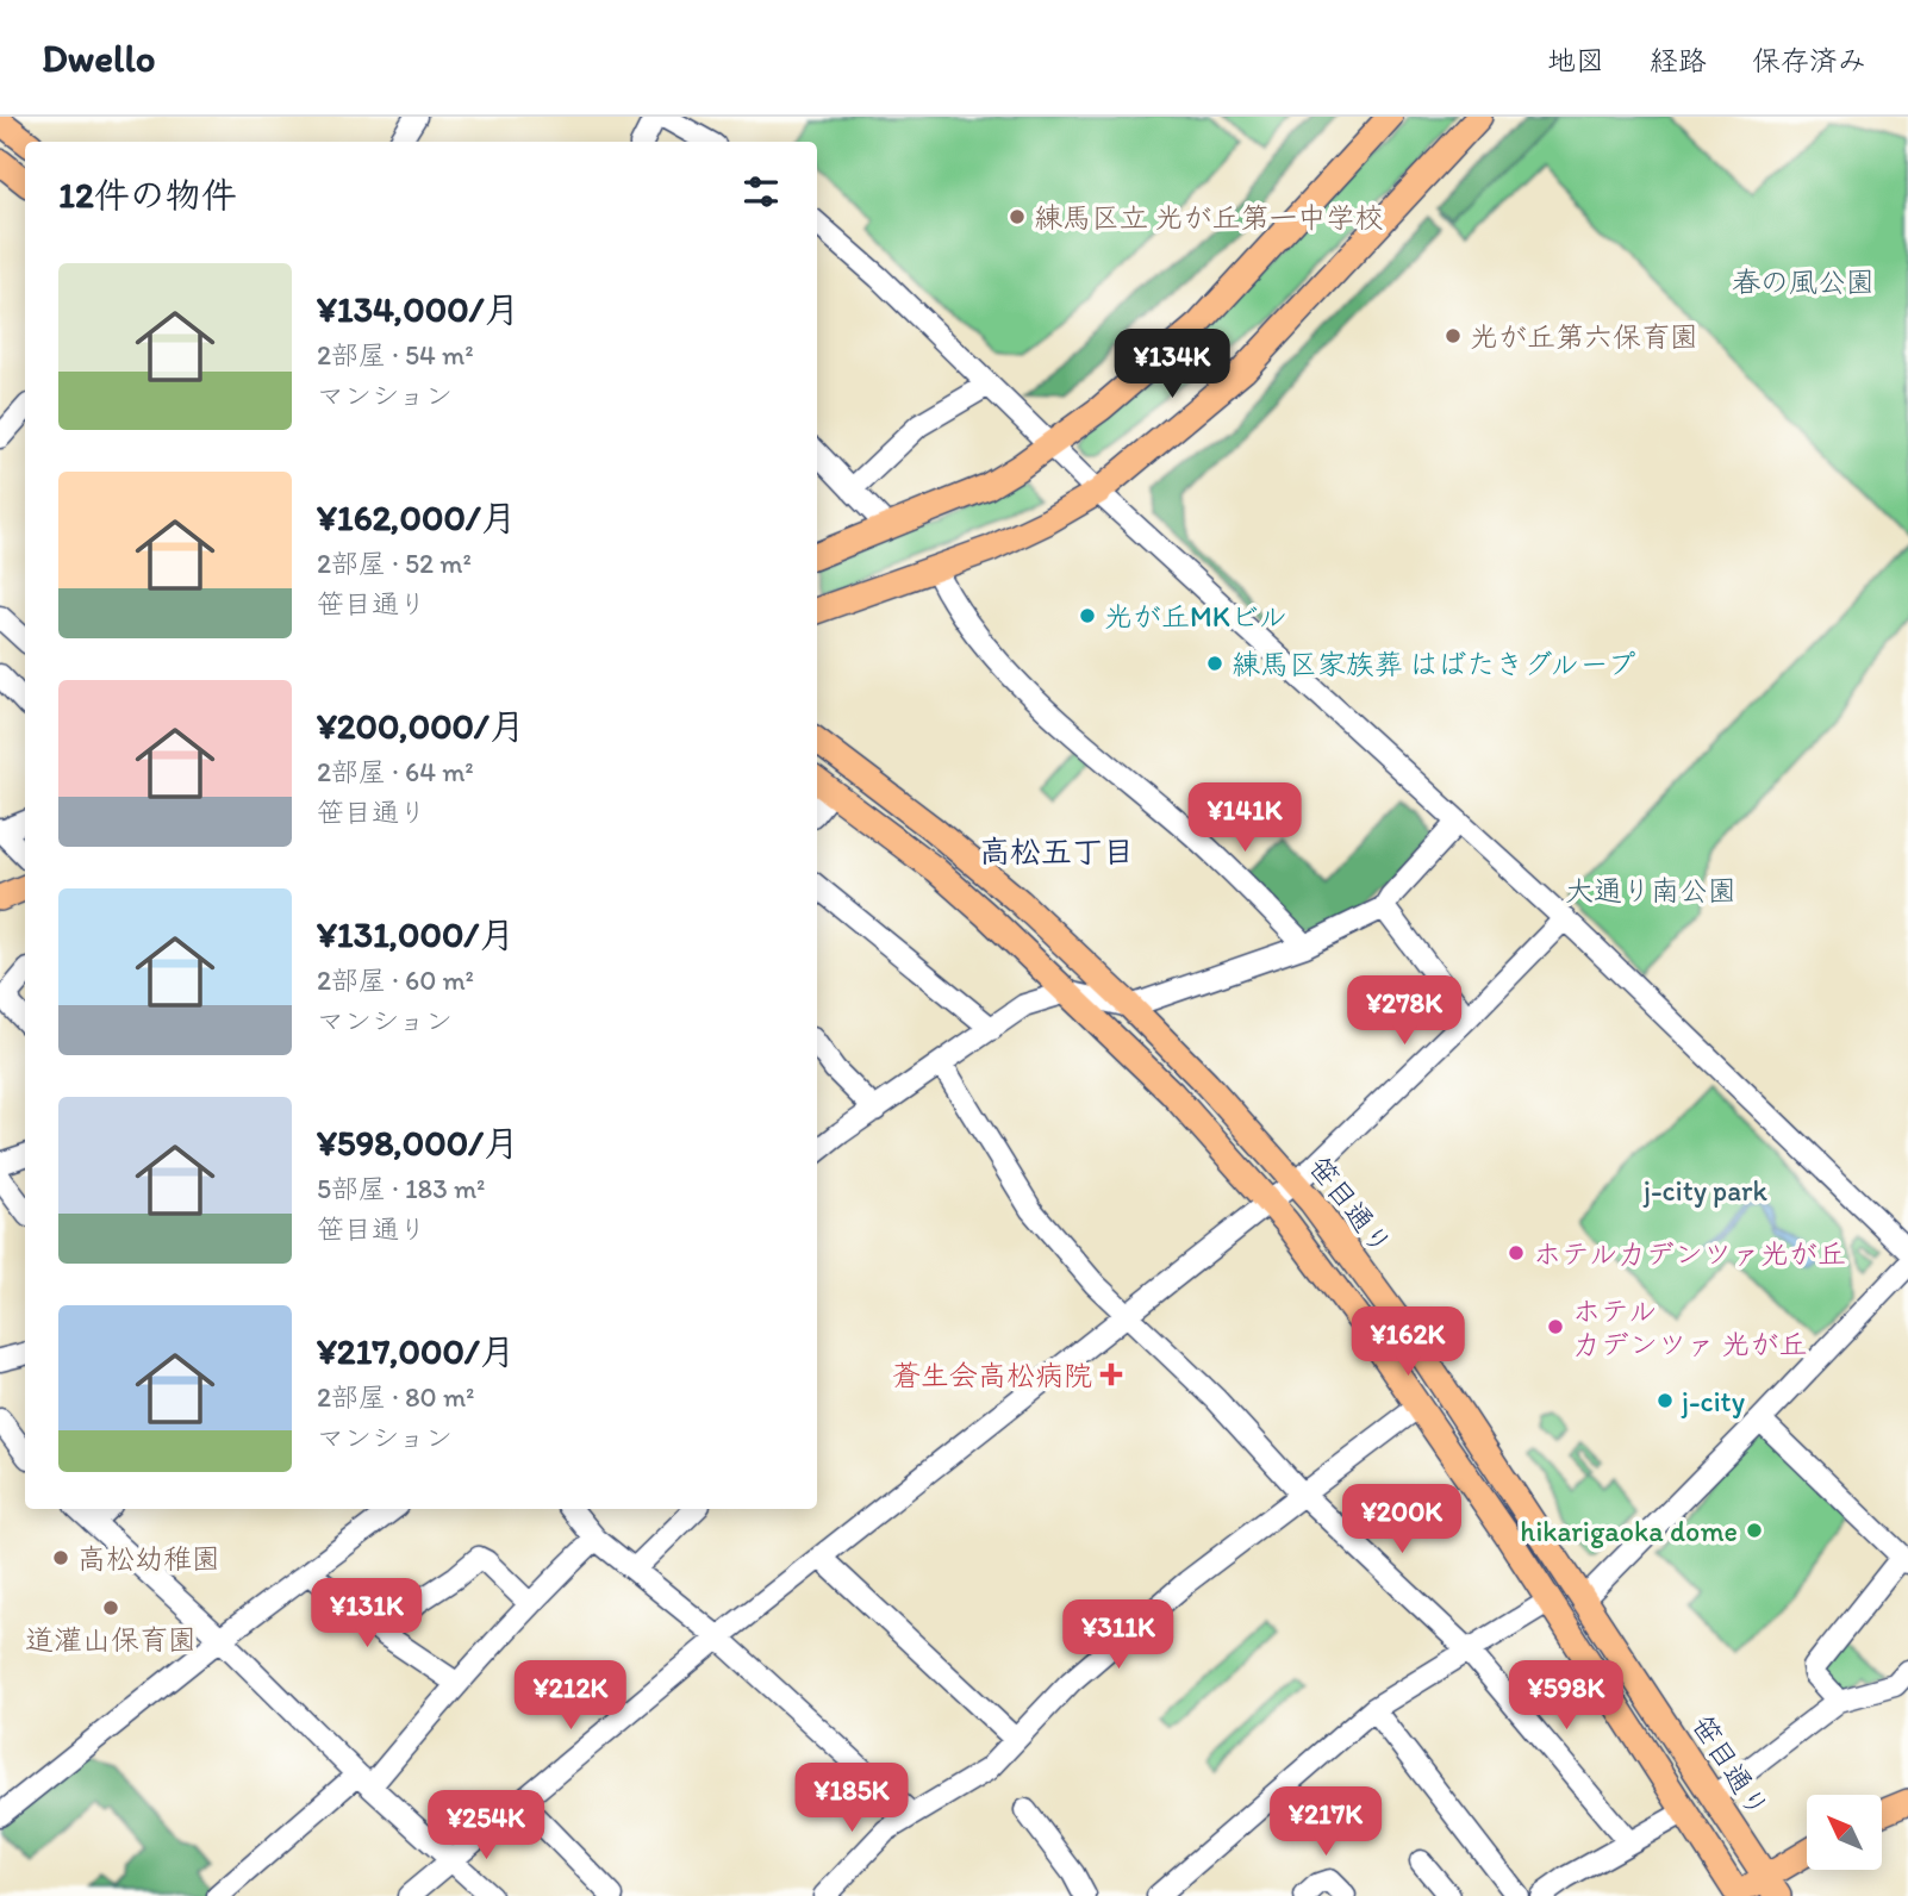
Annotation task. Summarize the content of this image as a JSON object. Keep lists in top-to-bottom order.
{
  "streets": {
    "main road": ["笹目通り"]
  },
  "districts": ["高松五丁目"],
  "parks": ["春の風公園", "大通り南公園", "j-city park"],
  "places": {
    "other": [
      "練馬区立 光が丘第一中学校",
      "光が丘第六保育園",
      "光が丘MKビル",
      "練馬区家族葬 はばたきグループ",
      "ホテルカデンツァ光が丘",
      "ホテル カデンツァ 光が丘",
      "j-city",
      "hikarigaoka dome",
      "高松幼稚園",
      "道灌山保育園"
    ],
    "health": ["蒼生会高松病院"]
  },
  "north": "top left",
  "page": {
    "header": "Dwello",
    "nav": ["地図", "経路", "保存済み"],
    "heading": "12件の物件",
    "list": [
      {
        "name": "¥134,000/月",
        "note": "2部屋 · 54 m² · マンション"
      },
      {
        "name": "¥162,000/月",
        "note": "2部屋 · 52 m² · 笹目通り"
      },
      {
        "name": "¥200,000/月",
        "note": "2部屋 · 64 m² · 笹目通り"
      },
      {
        "name": "¥131,000/月",
        "note": "2部屋 · 60 m² · マンション"
      },
      {
        "name": "¥598,000/月",
        "note": "5部屋 · 183 m² · 笹目通り"
      },
      {
        "name": "¥217,000/月",
        "note": "2部屋 · 80 m² · マンション"
      }
    ],
    "price": [
      "¥134K",
      "¥141K",
      "¥278K",
      "¥162K",
      "¥200K",
      "¥131K",
      "¥311K",
      "¥212K",
      "¥598K",
      "¥185K",
      "¥217K",
      "¥254K"
    ]
  }
}
